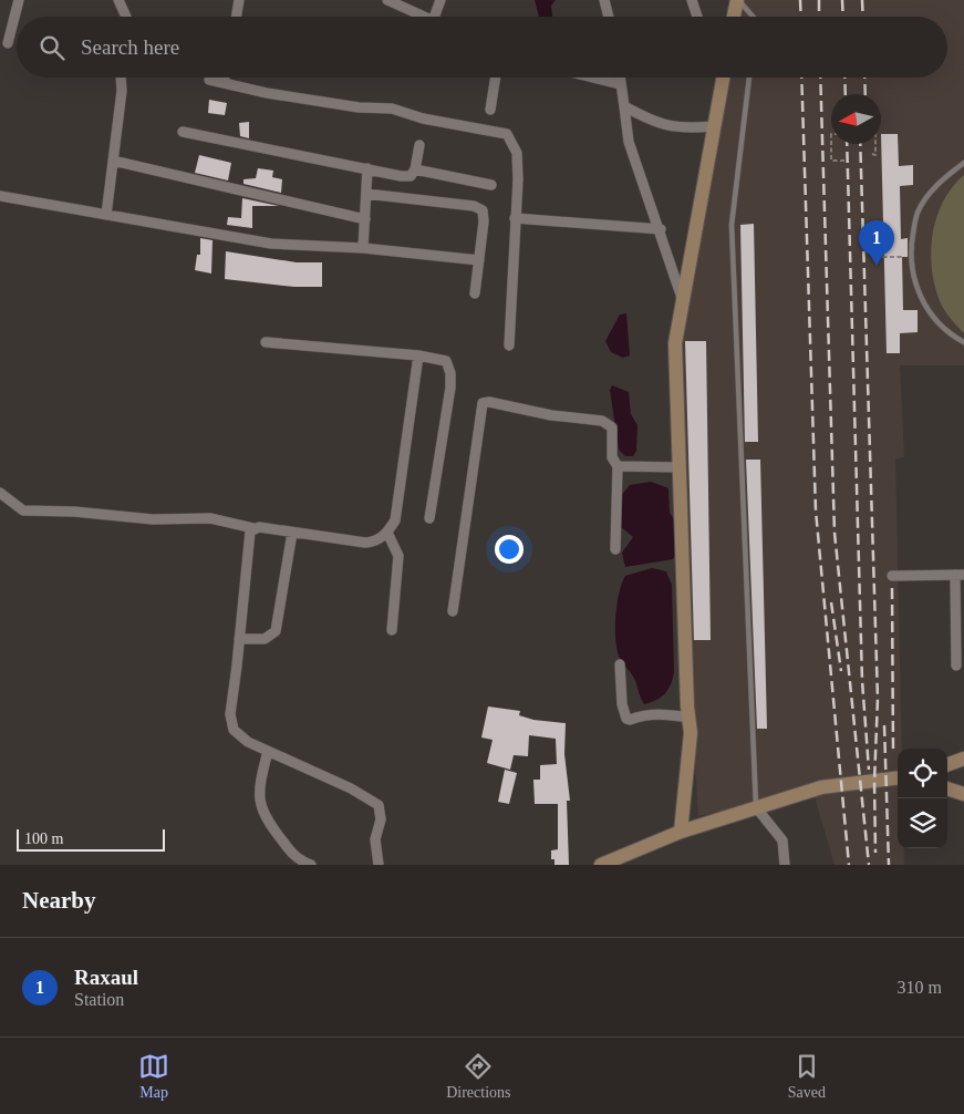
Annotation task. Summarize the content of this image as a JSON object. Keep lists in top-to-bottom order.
{
  "scale_bar": "100 m",
  "north": "left",
  "page": {
    "search": "Search here",
    "pins": "1",
    "scale": "100 m",
    "heading": "Nearby",
    "list": [
      {
        "mark": "1",
        "name": "Raxaul",
        "note": "Station",
        "value": "310 m"
      }
    ],
    "nav": ["Map", "Directions", "Saved"]
  }
}
